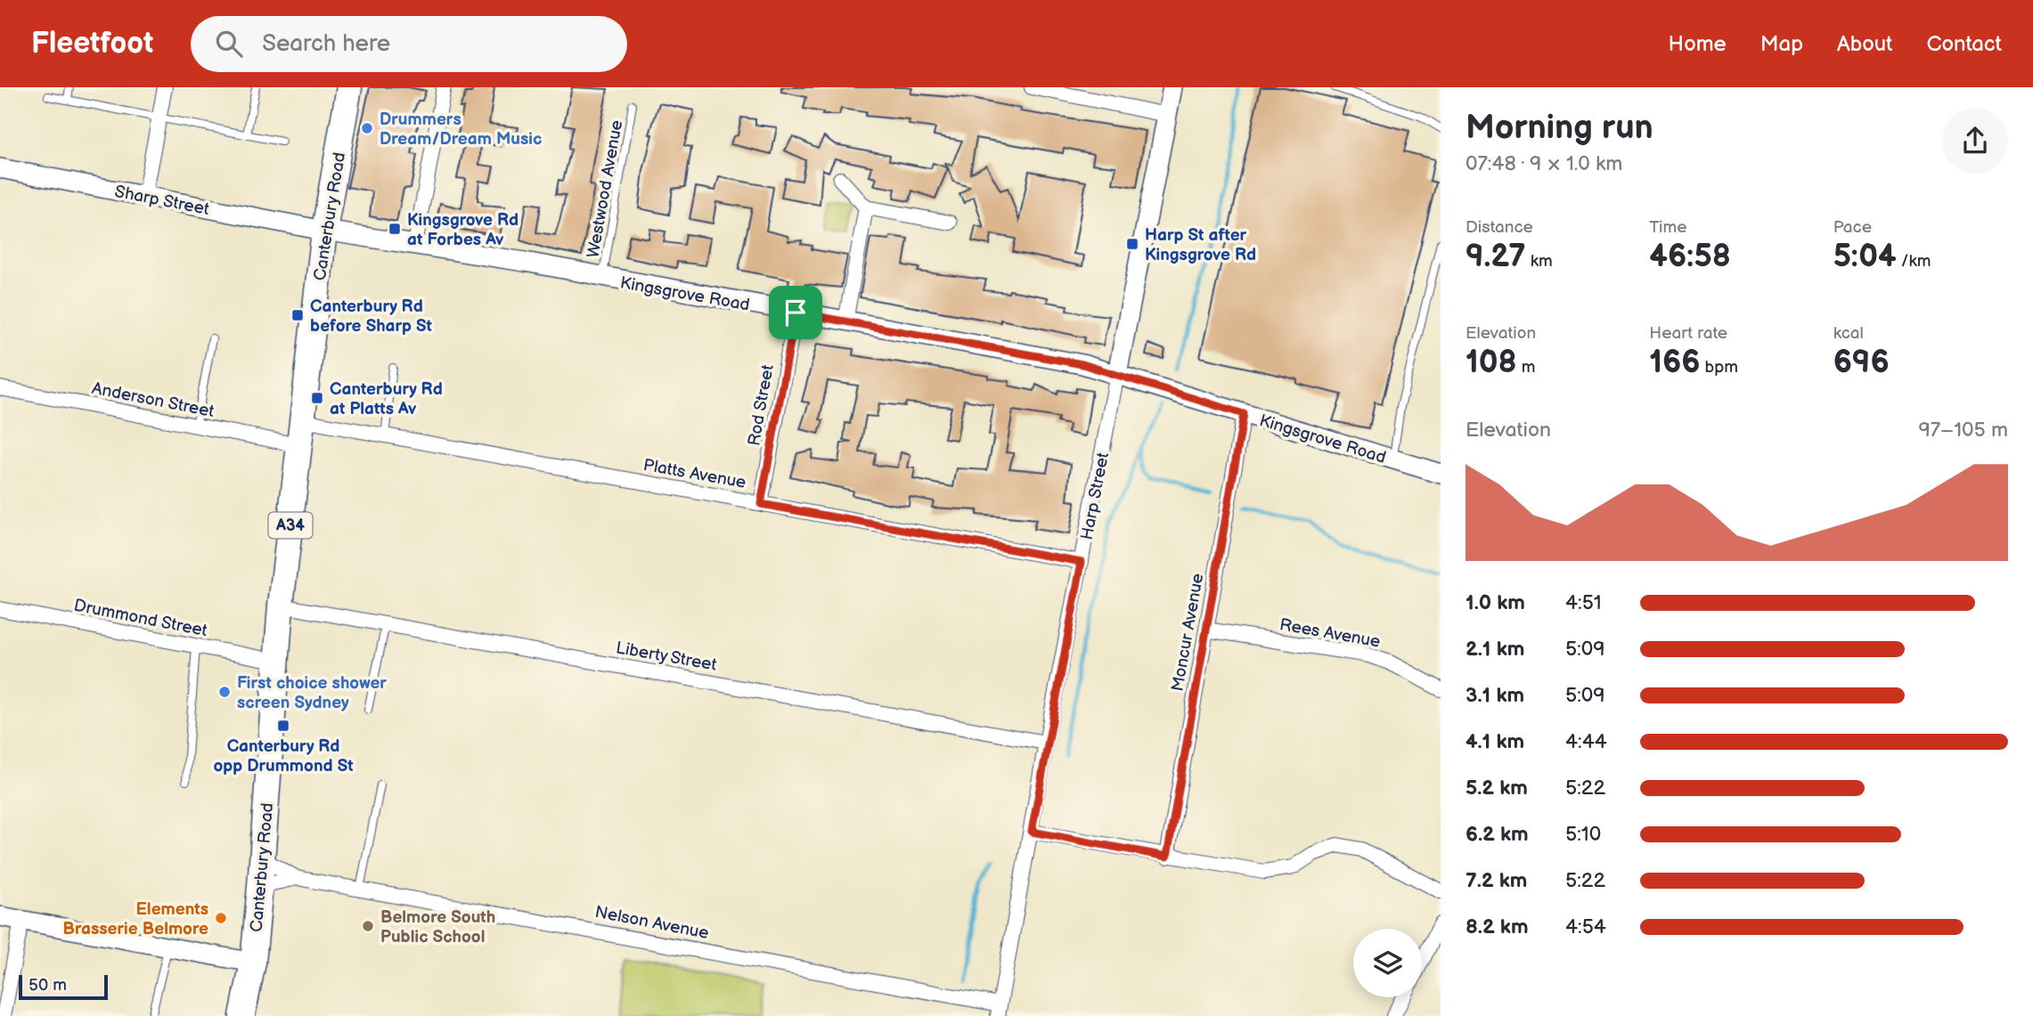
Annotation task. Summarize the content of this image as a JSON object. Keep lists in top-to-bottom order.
{
  "streets": {
    "highway": ["Canterbury Road", "A34"],
    "main road": ["Sharp Street", "Kingsgrove Road", "Harp Street"],
    "street": [
      "Anderson Street",
      "Rod Street",
      "Platts Avenue",
      "Drummond Street",
      "Moncur Avenue",
      "Rees Avenue",
      "Liberty Street",
      "Nelson Avenue"
    ],
    "lane": ["Westwood Avenue"]
  },
  "crossings": [
    ["Westwood Avenue", "Kingsgrove Road"],
    ["Sharp Street", "Canterbury Road"],
    ["Sharp Street", "Kingsgrove Road"],
    ["Canterbury Road", "Kingsgrove Road"],
    ["Canterbury Road", "Anderson Street"],
    ["Canterbury Road", "Platts Avenue"],
    ["Canterbury Road", "Drummond Street"],
    ["Canterbury Road", "Liberty Street"],
    ["Canterbury Road", "Nelson Avenue"],
    ["Kingsgrove Road", "Rod Street"],
    ["Kingsgrove Road", "Harp Street"],
    ["Kingsgrove Road", "Moncur Avenue"],
    ["Rod Street", "Platts Avenue"],
    ["Platts Avenue", "Harp Street"],
    ["Harp Street", "Liberty Street"],
    ["Harp Street", "Nelson Avenue"],
    ["Moncur Avenue", "Rees Avenue"]
  ],
  "places": {
    "other": [
      "Drummers Dream/Dream Music",
      "First choice shower screen Sydney",
      "Elements Brasserie Belmore",
      "Belmore South Public School"
    ],
    "transit": [
      "Kingsgrove Rd at Forbes Av",
      "Harp St after Kingsgrove Rd",
      "Canterbury Rd before Sharp St",
      "Canterbury Rd at Platts Av",
      "Canterbury Rd opp Drummond St"
    ]
  },
  "scale_bar": "50 m",
  "page": {
    "header": "Fleetfoot",
    "search": "Search here",
    "nav": [
      "Home",
      "Map",
      "About",
      "Contact"
    ],
    "heading": ["Morning run", "07:48 · 9 × 1.0 km"],
    "stats": [
      ["Distance", "9.27 km"],
      ["Time", "46:58"],
      ["Pace", "5:04 /km"],
      ["Elevation", "108 m"],
      ["Heart rate", "166 bpm"],
      ["kcal", "696"]
    ],
    "chart": ["Elevation", "97–105 m"],
    "list": [
      {
        "name": "1.0 km",
        "note": "4:51"
      },
      {
        "name": "2.1 km",
        "note": "5:09"
      },
      {
        "name": "3.1 km",
        "note": "5:09"
      },
      {
        "name": "4.1 km",
        "note": "4:44"
      },
      {
        "name": "5.2 km",
        "note": "5:22"
      },
      {
        "name": "6.2 km",
        "note": "5:10"
      },
      {
        "name": "7.2 km",
        "note": "5:22"
      },
      {
        "name": "8.2 km",
        "note": "4:54"
      }
    ],
    "scale": "50 m"
  }
}
